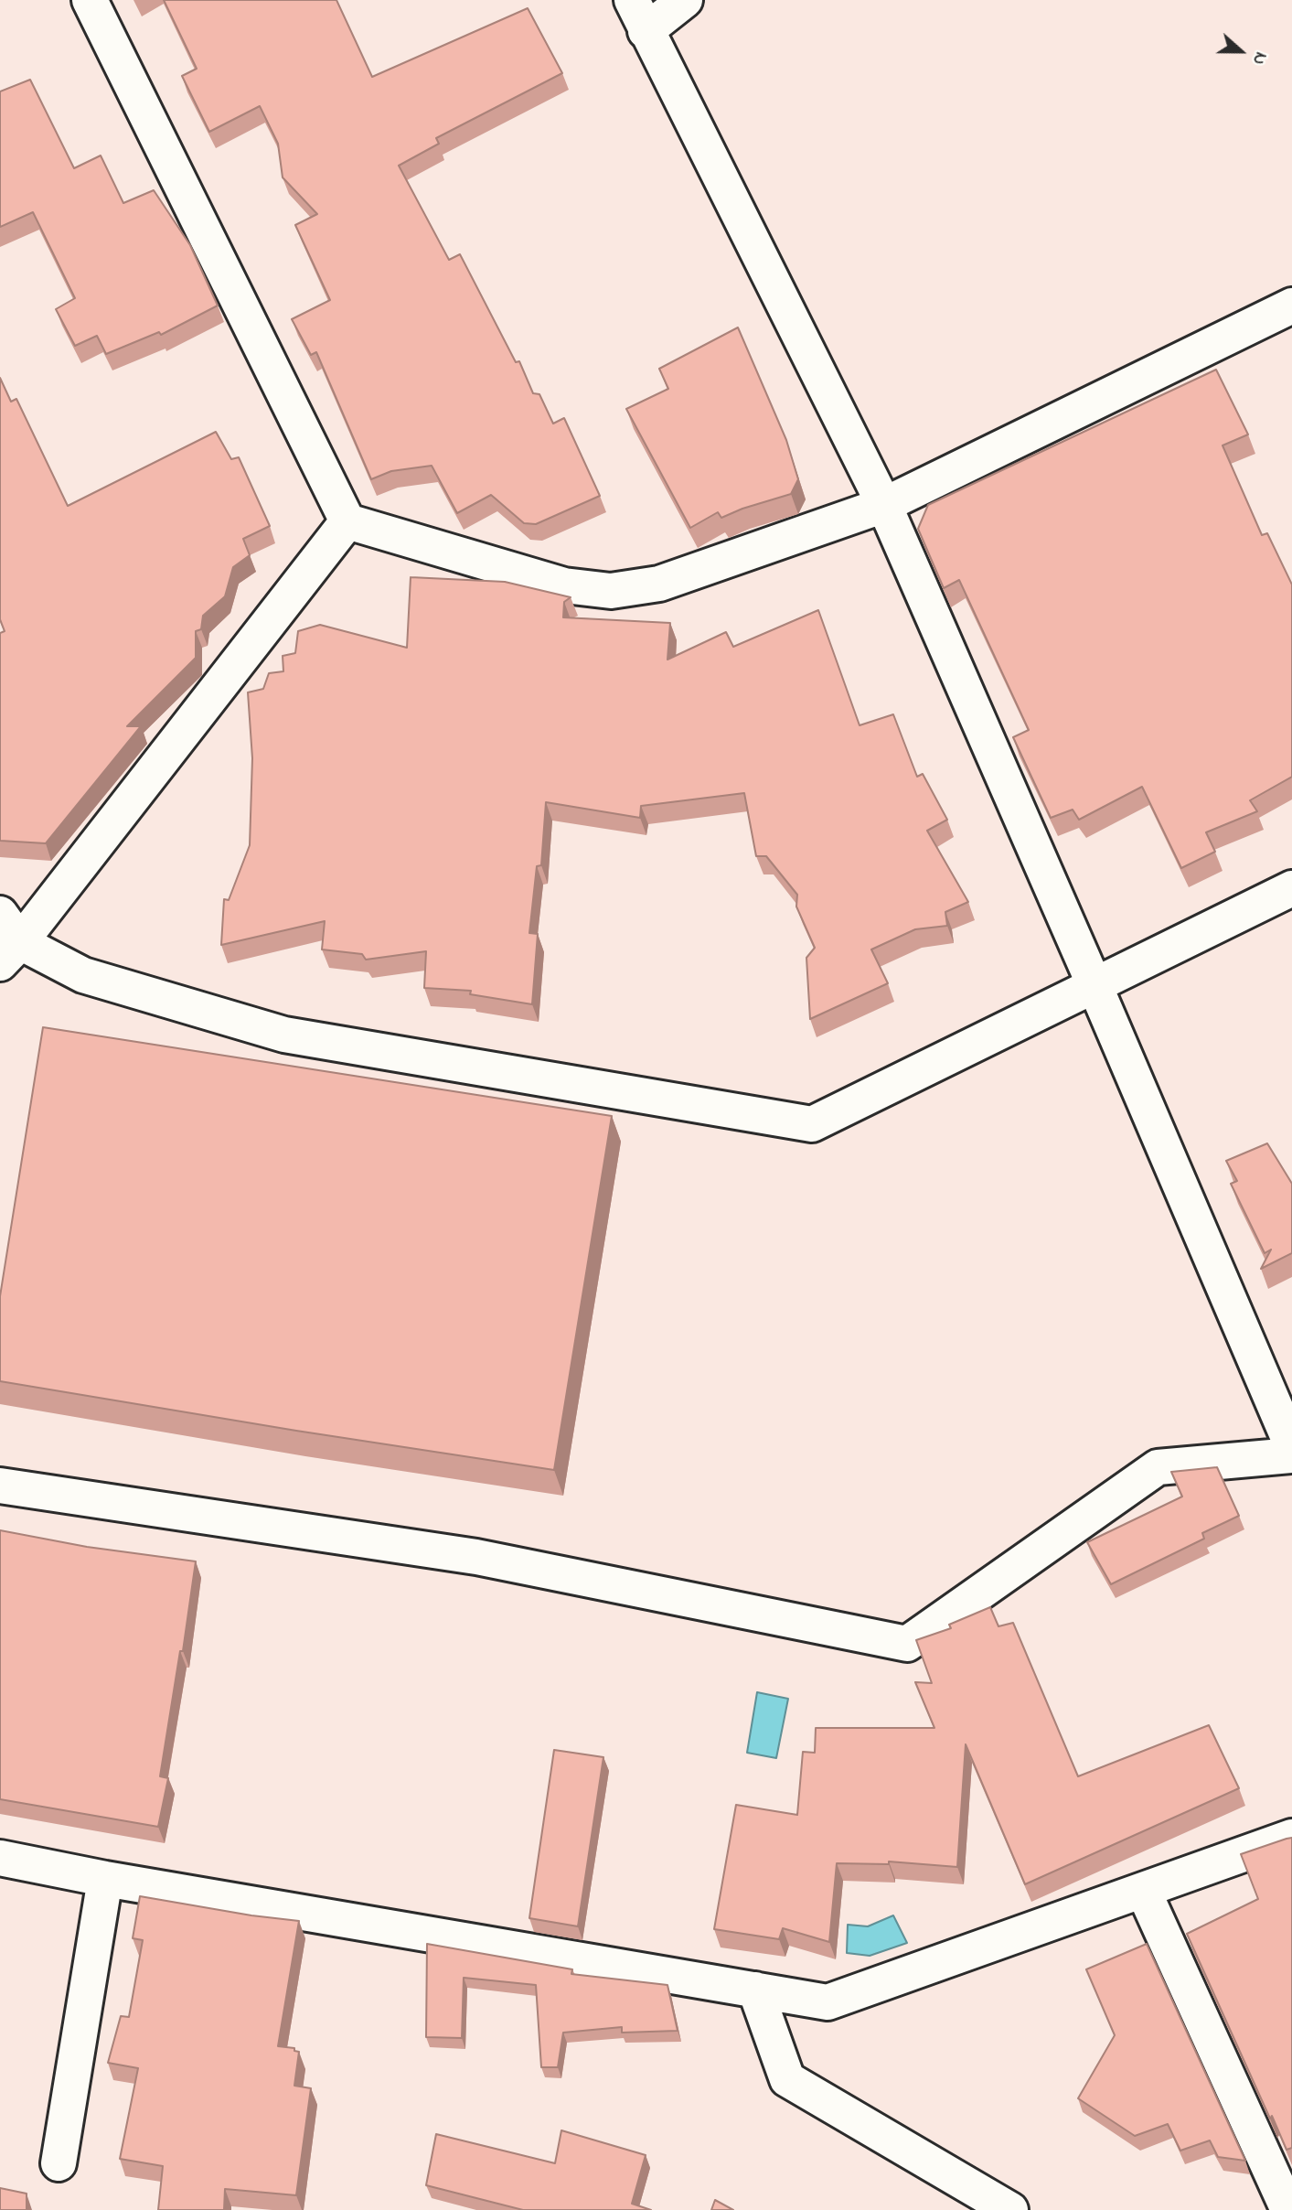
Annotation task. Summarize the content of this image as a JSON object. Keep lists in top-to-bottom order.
{
  "north": "right"
}
